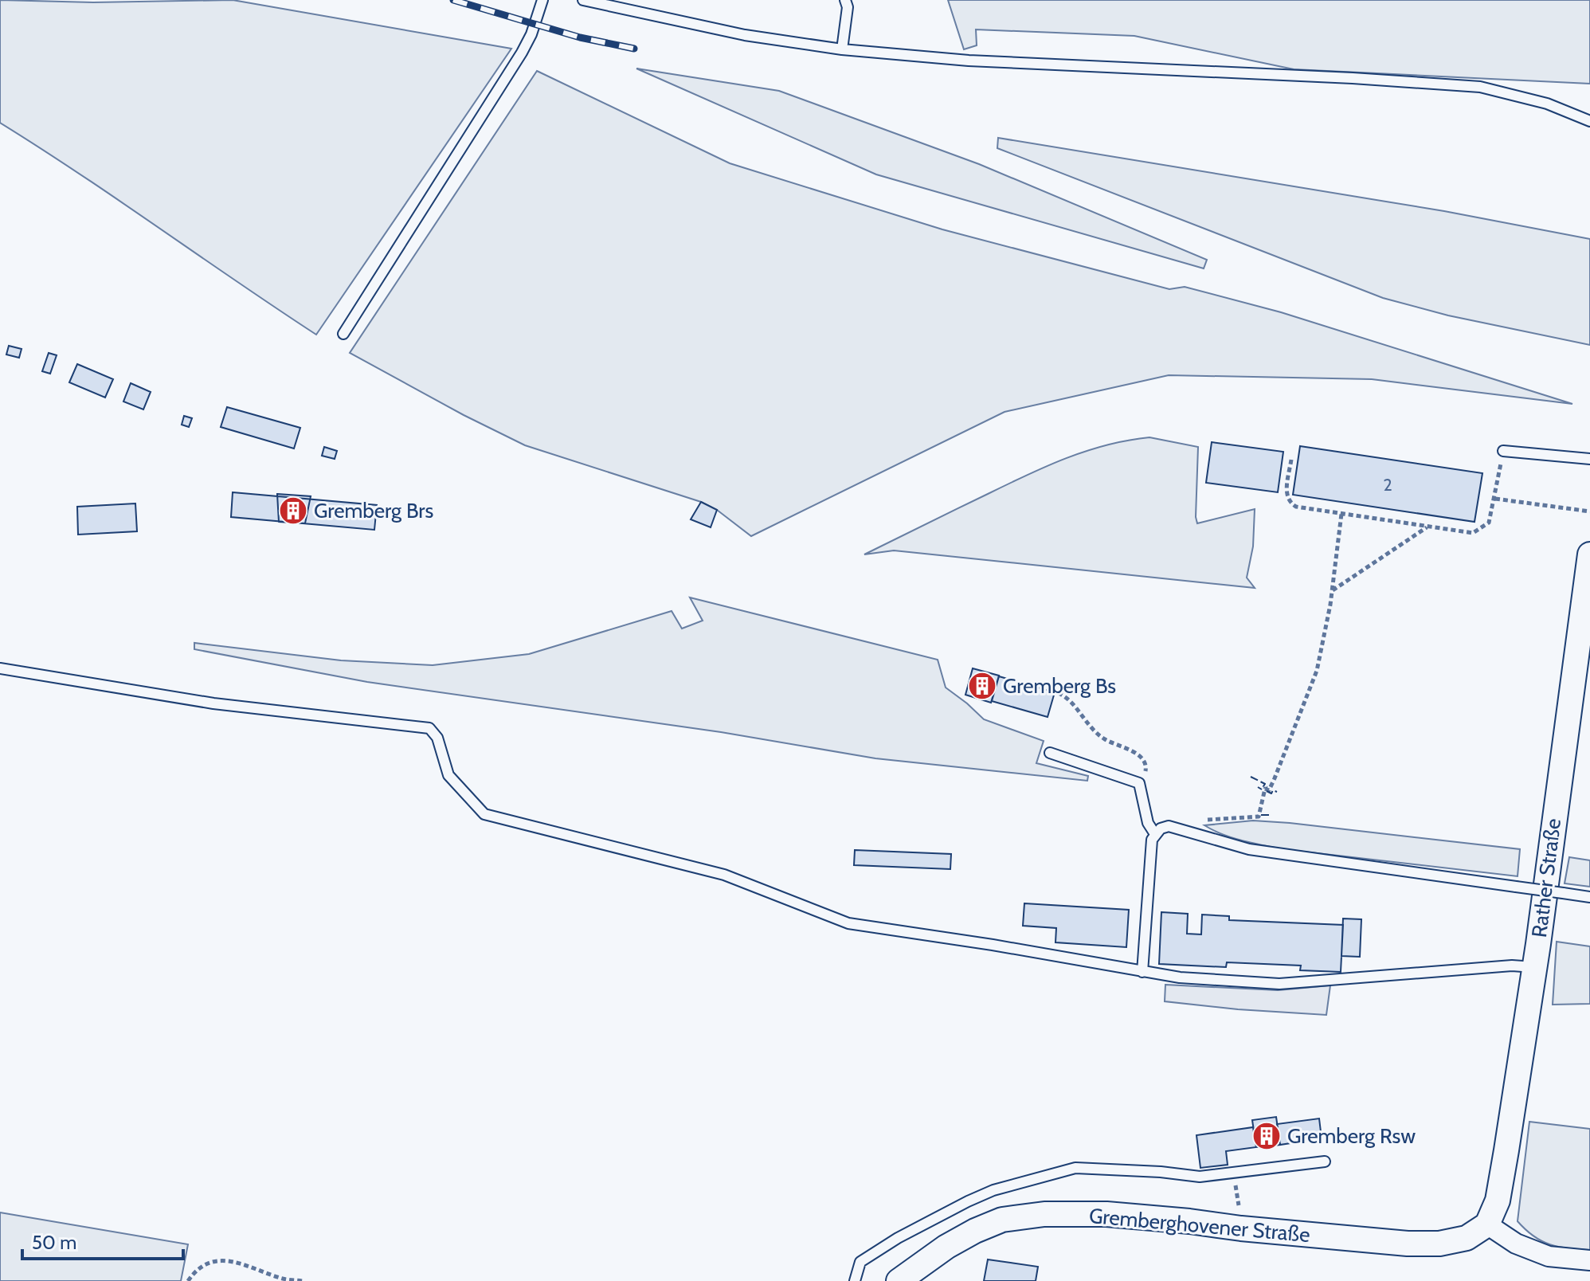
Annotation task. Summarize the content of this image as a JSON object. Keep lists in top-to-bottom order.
{
  "streets": {
    "street": ["Rather Straße", "Gremberghovener Straße"]
  },
  "crossings": [
    ["Rather Straße", "Gremberghovener Straße"]
  ],
  "places": {
    "building": ["Gremberg Brs", "Gremberg Bs", "Gremberg Rsw"]
  },
  "house_numbers": ["2"],
  "scale_bar": "50 m"
}
